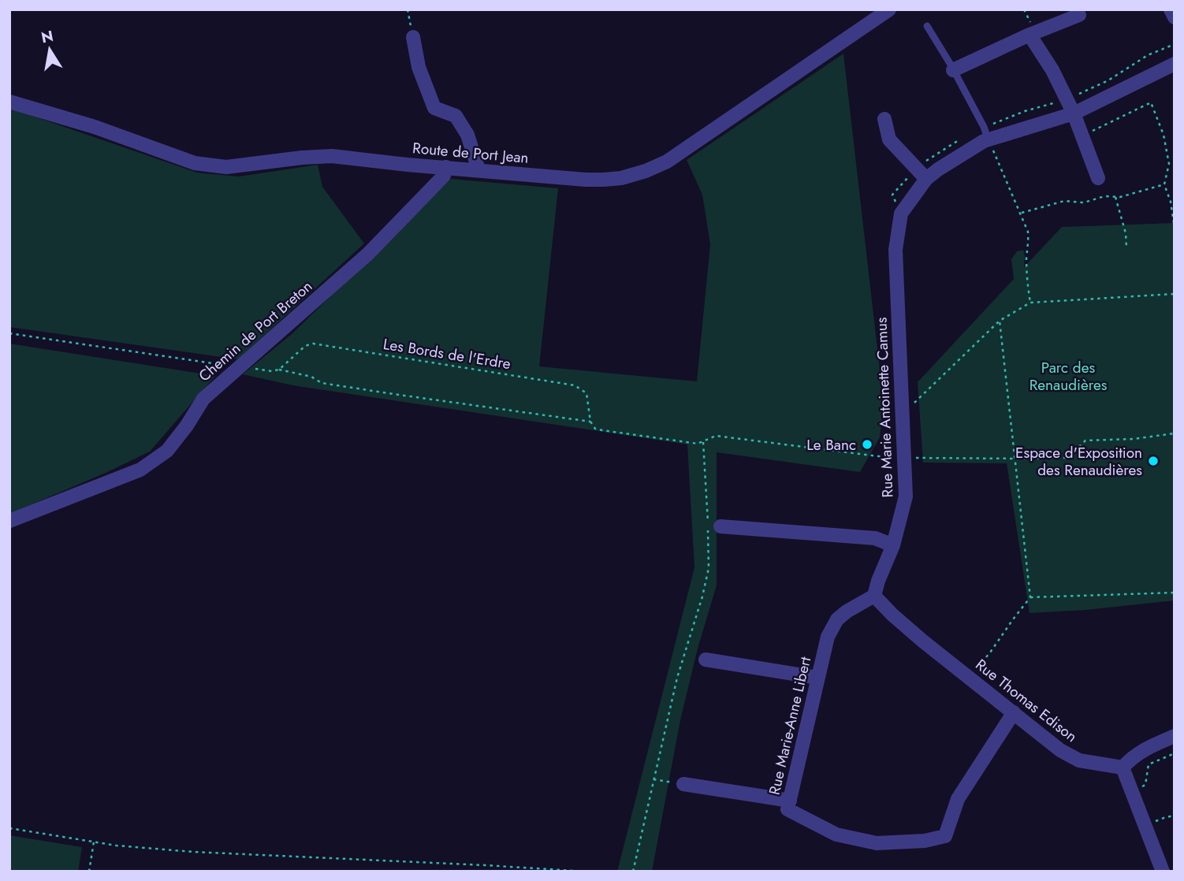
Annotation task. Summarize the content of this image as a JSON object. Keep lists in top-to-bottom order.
{
  "streets": {
    "street": [
      "Route de Port Jean",
      "Chemin de Port Breton",
      "Rue Marie Antoinette Camus",
      "Rue Thomas Edison",
      "Rue Marie-Anne Libert"
    ],
    "path": ["Les Bords de l'Erdre"]
  },
  "crossings": [
    ["Route de Port Jean", "Chemin de Port Breton"],
    ["Rue Marie Antoinette Camus", "Rue Thomas Edison"],
    ["Rue Marie Antoinette Camus", "Rue Marie-Anne Libert"],
    ["Rue Thomas Edison", "Rue Marie-Anne Libert"]
  ],
  "parks": ["Parc des Renaudières"],
  "places": ["Le Banc", "Espace d'Exposition des Renaudières"],
  "north": "top"
}
